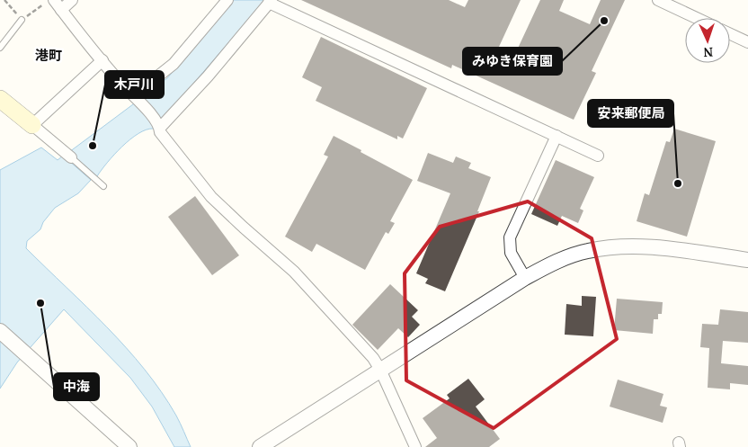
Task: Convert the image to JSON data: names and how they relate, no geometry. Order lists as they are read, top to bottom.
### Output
{
  "districts": ["港町"],
  "places": [
    "みゆき保育園",
    "木戸川",
    "安来郵便局",
    "中海"
  ],
  "north": "bottom"
}
